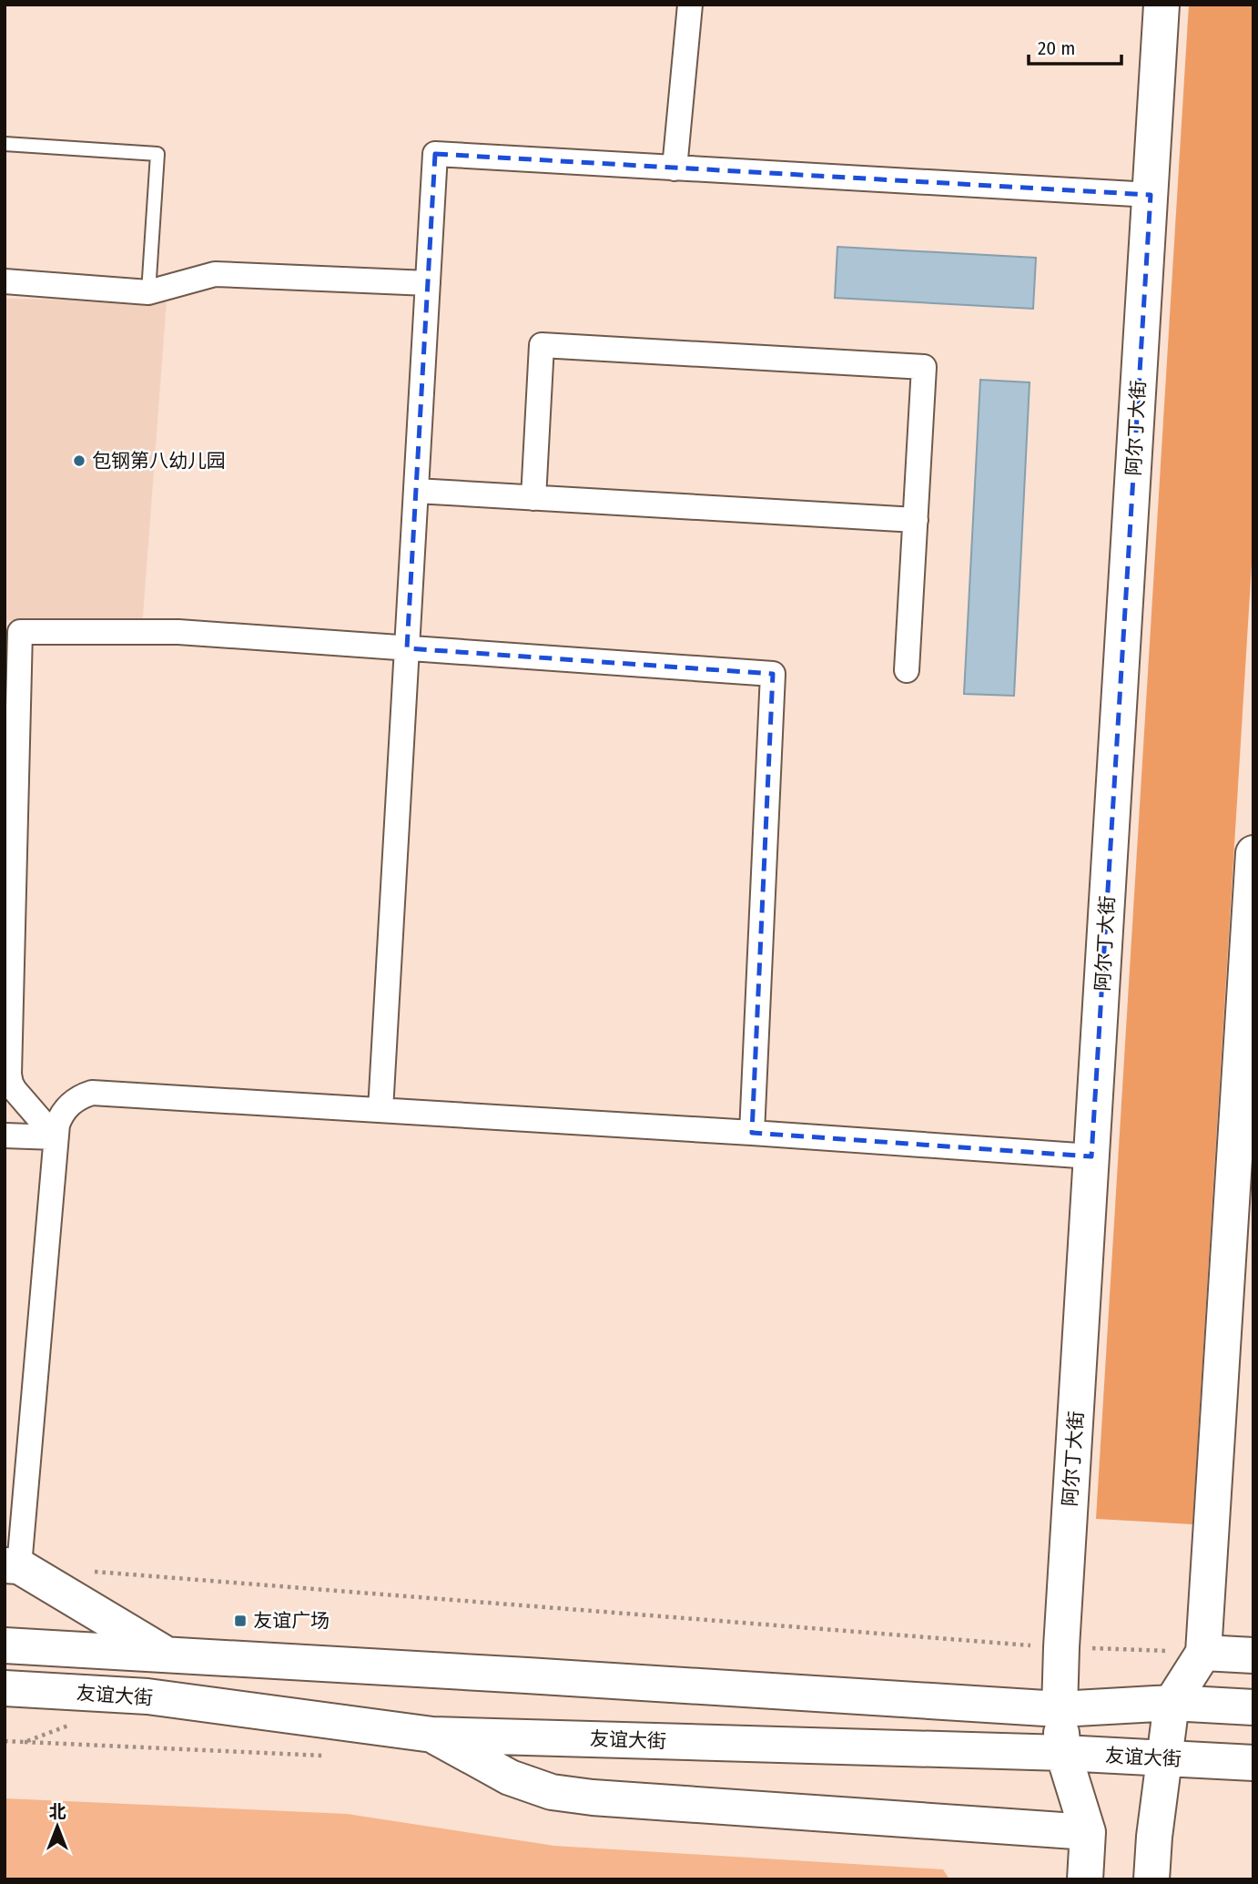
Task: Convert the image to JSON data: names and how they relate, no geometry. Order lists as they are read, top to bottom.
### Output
{
  "streets": {
    "main road": ["阿尔丁大街", "友谊大街"]
  },
  "crossings": [
    ["阿尔丁大街", "友谊大街"]
  ],
  "places": {
    "other": ["包钢第八幼儿园"],
    "transit": ["友谊广场"]
  },
  "scale_bar": "20 m",
  "north": "top"
}
